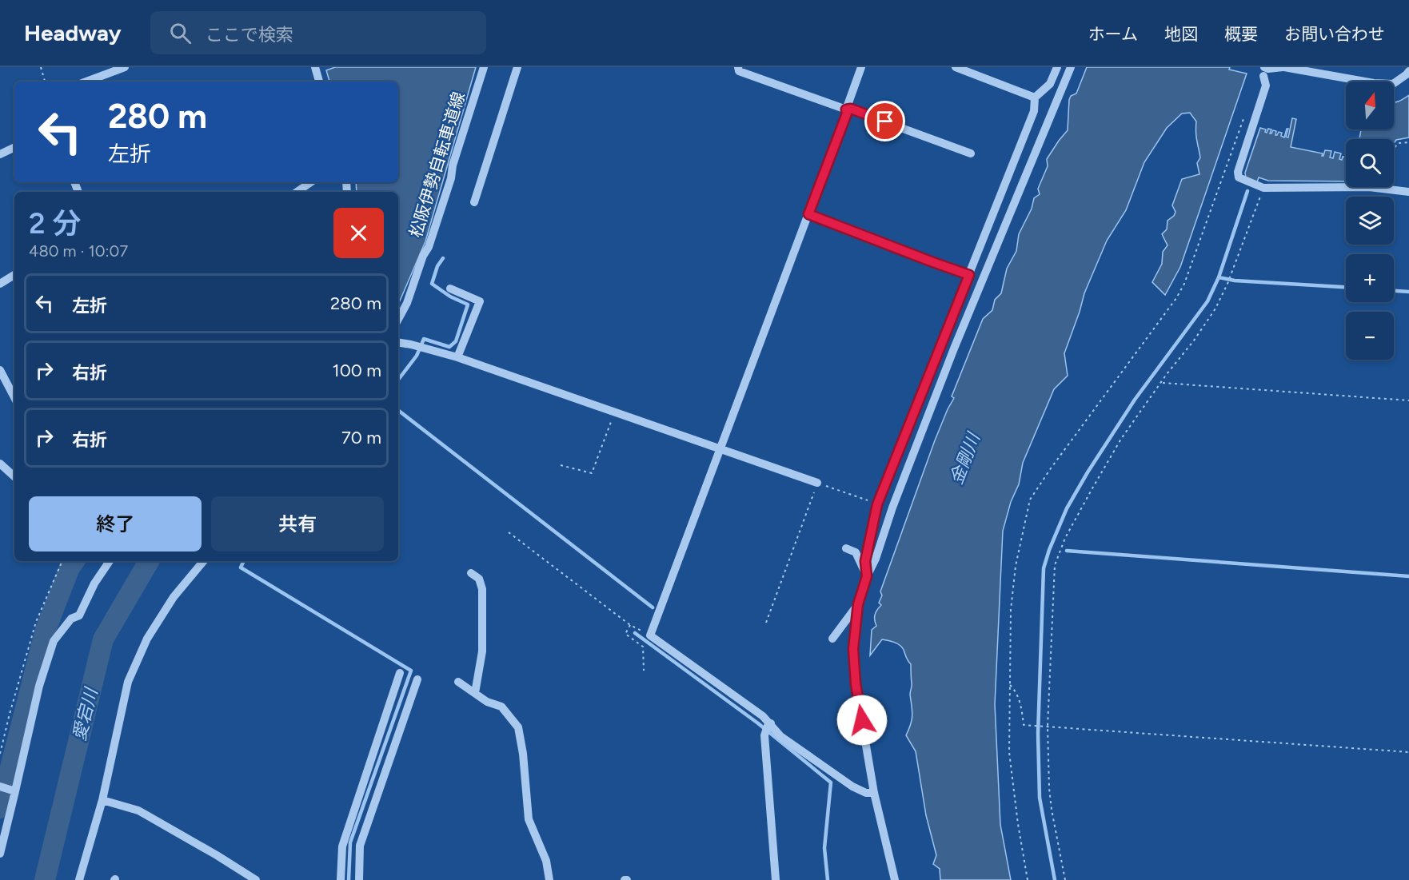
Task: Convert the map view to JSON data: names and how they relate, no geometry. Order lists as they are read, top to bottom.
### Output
{
  "streets": {
    "street": ["松阪伊勢自転車道線"]
  },
  "water": ["金剛川", "愛宕川"],
  "north": "top",
  "page": {
    "header": "Headway",
    "search": "ここで検索",
    "nav": [
      "ホーム",
      "地図",
      "概要",
      "お問い合わせ"
    ],
    "map_buttons": ["+", "−"],
    "turn": ["280 m", "左折"],
    "heading": ["2 分", "480 m · 10:07"],
    "list": [
      {
        "name": "左折",
        "value": "280 m"
      },
      {
        "name": "右折",
        "value": "100 m"
      },
      {
        "name": "右折",
        "value": "70 m"
      }
    ],
    "buttons": ["終了", "共有"]
  }
}
